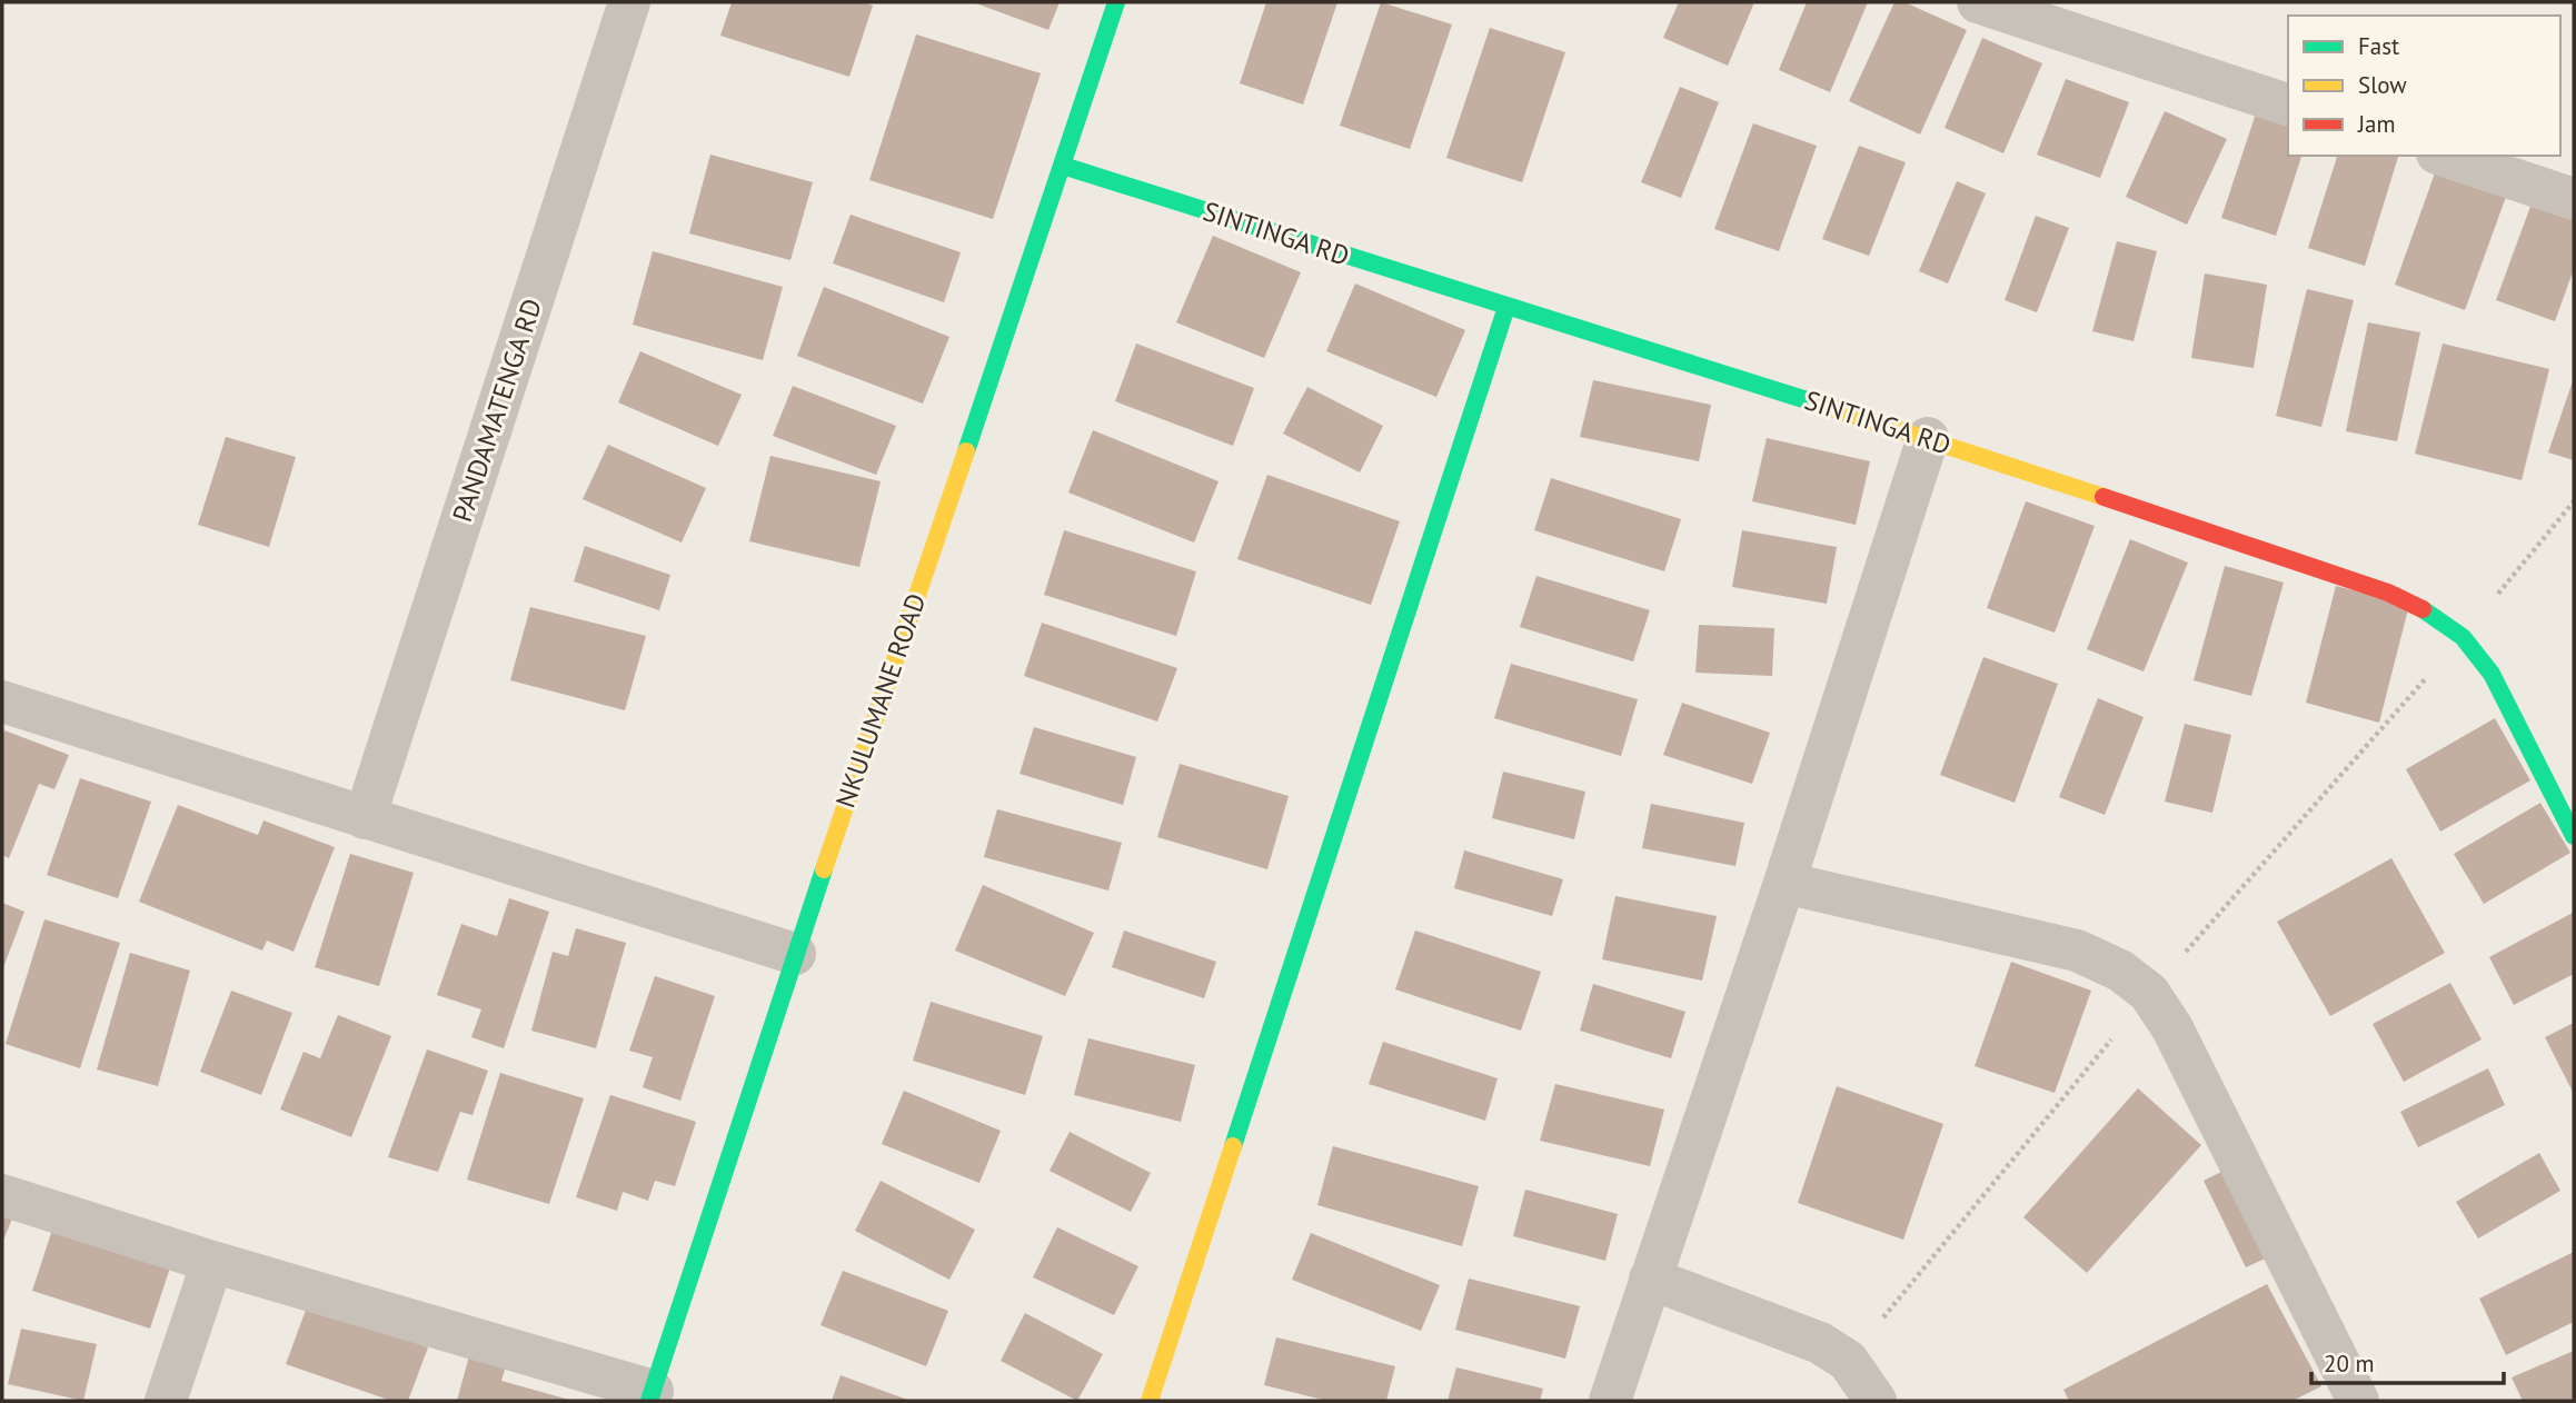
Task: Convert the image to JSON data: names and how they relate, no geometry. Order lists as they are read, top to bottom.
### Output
{
  "streets": {
    "street": ["SINTINGA RD", "PANDAMATENGA RD", "NKULUMANE ROAD"]
  },
  "crossings": [
    ["SINTINGA RD", "NKULUMANE ROAD"]
  ],
  "legend": ["Fast", "Slow", "Jam"],
  "scale_bar": "20 m"
}
